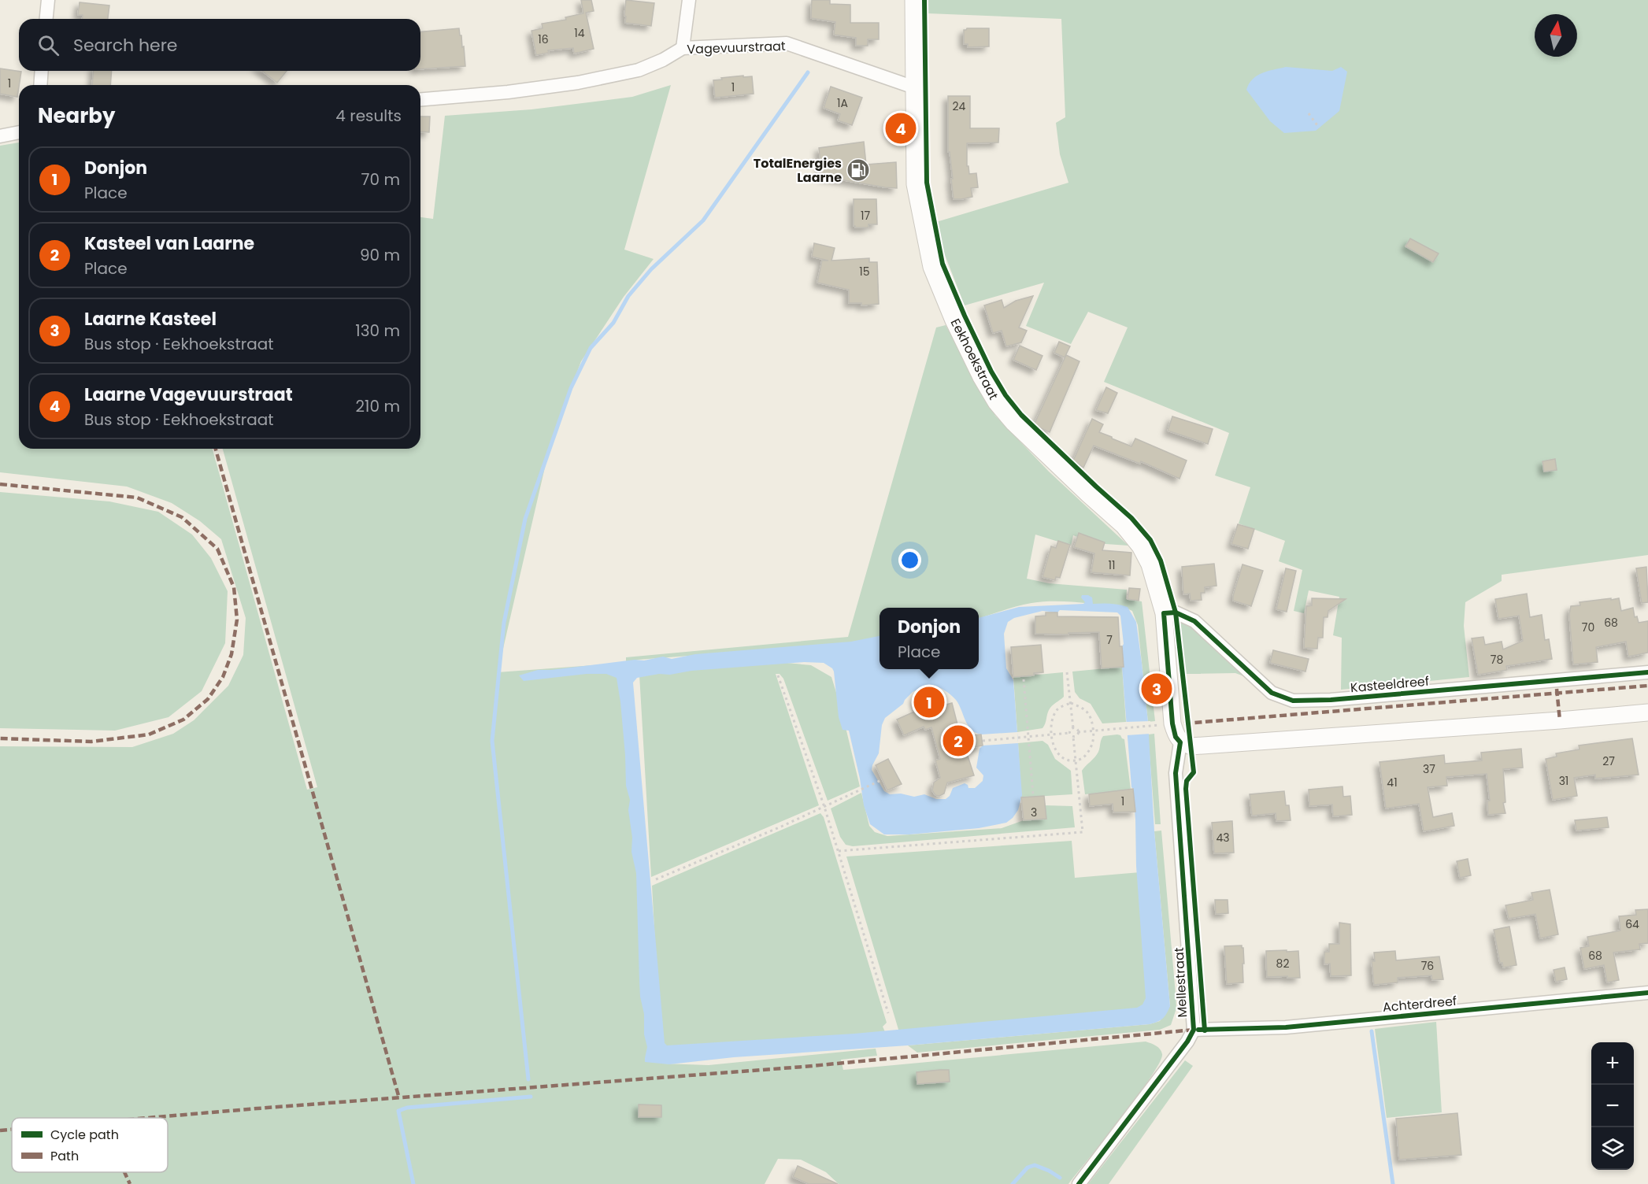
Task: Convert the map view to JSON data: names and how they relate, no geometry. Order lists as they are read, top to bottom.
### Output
{
  "streets": {
    "street": [
      "Vagevuurstraat",
      "Eekhoekstraat",
      "Kasteeldreef",
      "Mellestraat",
      "Achterdreef"
    ]
  },
  "crossings": [
    ["Vagevuurstraat", "Eekhoekstraat"],
    ["Eekhoekstraat", "Kasteeldreef"],
    ["Eekhoekstraat", "Mellestraat"],
    ["Mellestraat", "Achterdreef"]
  ],
  "places": {
    "fuel station": ["TotalEnergies Laarne"]
  },
  "house_numbers": [
    "14",
    "16",
    "1",
    "1",
    "1A",
    "24",
    "17",
    "15",
    "11",
    "68",
    "70",
    "7",
    "78",
    "27",
    "37",
    "31",
    "41",
    "1",
    "3",
    "43",
    "64",
    "68",
    "82",
    "76"
  ],
  "legend": ["Cycle path", "Path"],
  "north": "top",
  "page": {
    "search": "Search here",
    "heading": ["Nearby", "4 results"],
    "pins": [
      "4",
      "3",
      "1",
      "2"
    ],
    "list": [
      {
        "mark": "1",
        "name": "Donjon",
        "note": "Place",
        "value": "70 m"
      },
      {
        "mark": "2",
        "name": "Kasteel van Laarne",
        "note": "Place",
        "value": "90 m"
      },
      {
        "mark": "3",
        "name": "Laarne Kasteel",
        "note": "Bus stop · Eekhoekstraat",
        "value": "130 m"
      },
      {
        "mark": "4",
        "name": "Laarne Vagevuurstraat",
        "note": "Bus stop · Eekhoekstraat",
        "value": "210 m"
      }
    ],
    "popup": ["Donjon", "Place"],
    "map_buttons": ["+", "−"]
  }
}
